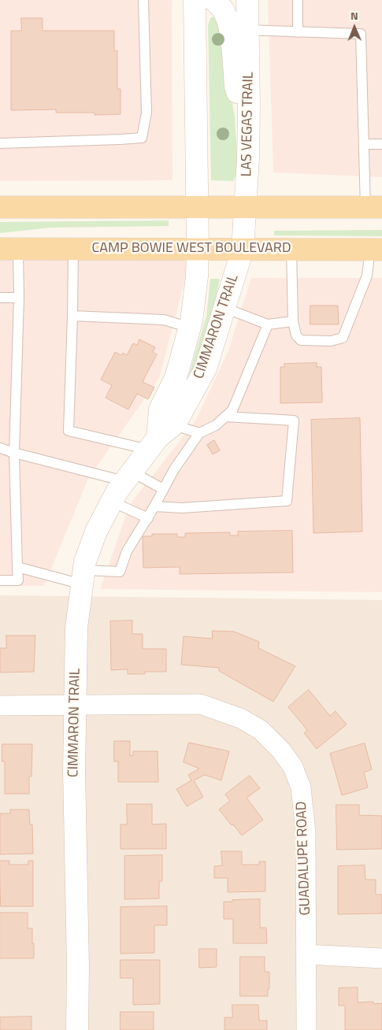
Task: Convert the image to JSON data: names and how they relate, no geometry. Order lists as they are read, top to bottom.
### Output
{
  "streets": {
    "main road": ["CAMP BOWIE WEST BOULEVARD"],
    "street": ["LAS VEGAS TRAIL", "CIMMARON TRAIL", "GUADALUPE ROAD"]
  },
  "crossings": [
    ["LAS VEGAS TRAIL", "CAMP BOWIE WEST BOULEVARD"],
    ["LAS VEGAS TRAIL", "CIMMARON TRAIL"],
    ["CAMP BOWIE WEST BOULEVARD", "CIMMARON TRAIL"],
    ["CIMMARON TRAIL", "GUADALUPE ROAD"]
  ],
  "north": "top"
}
